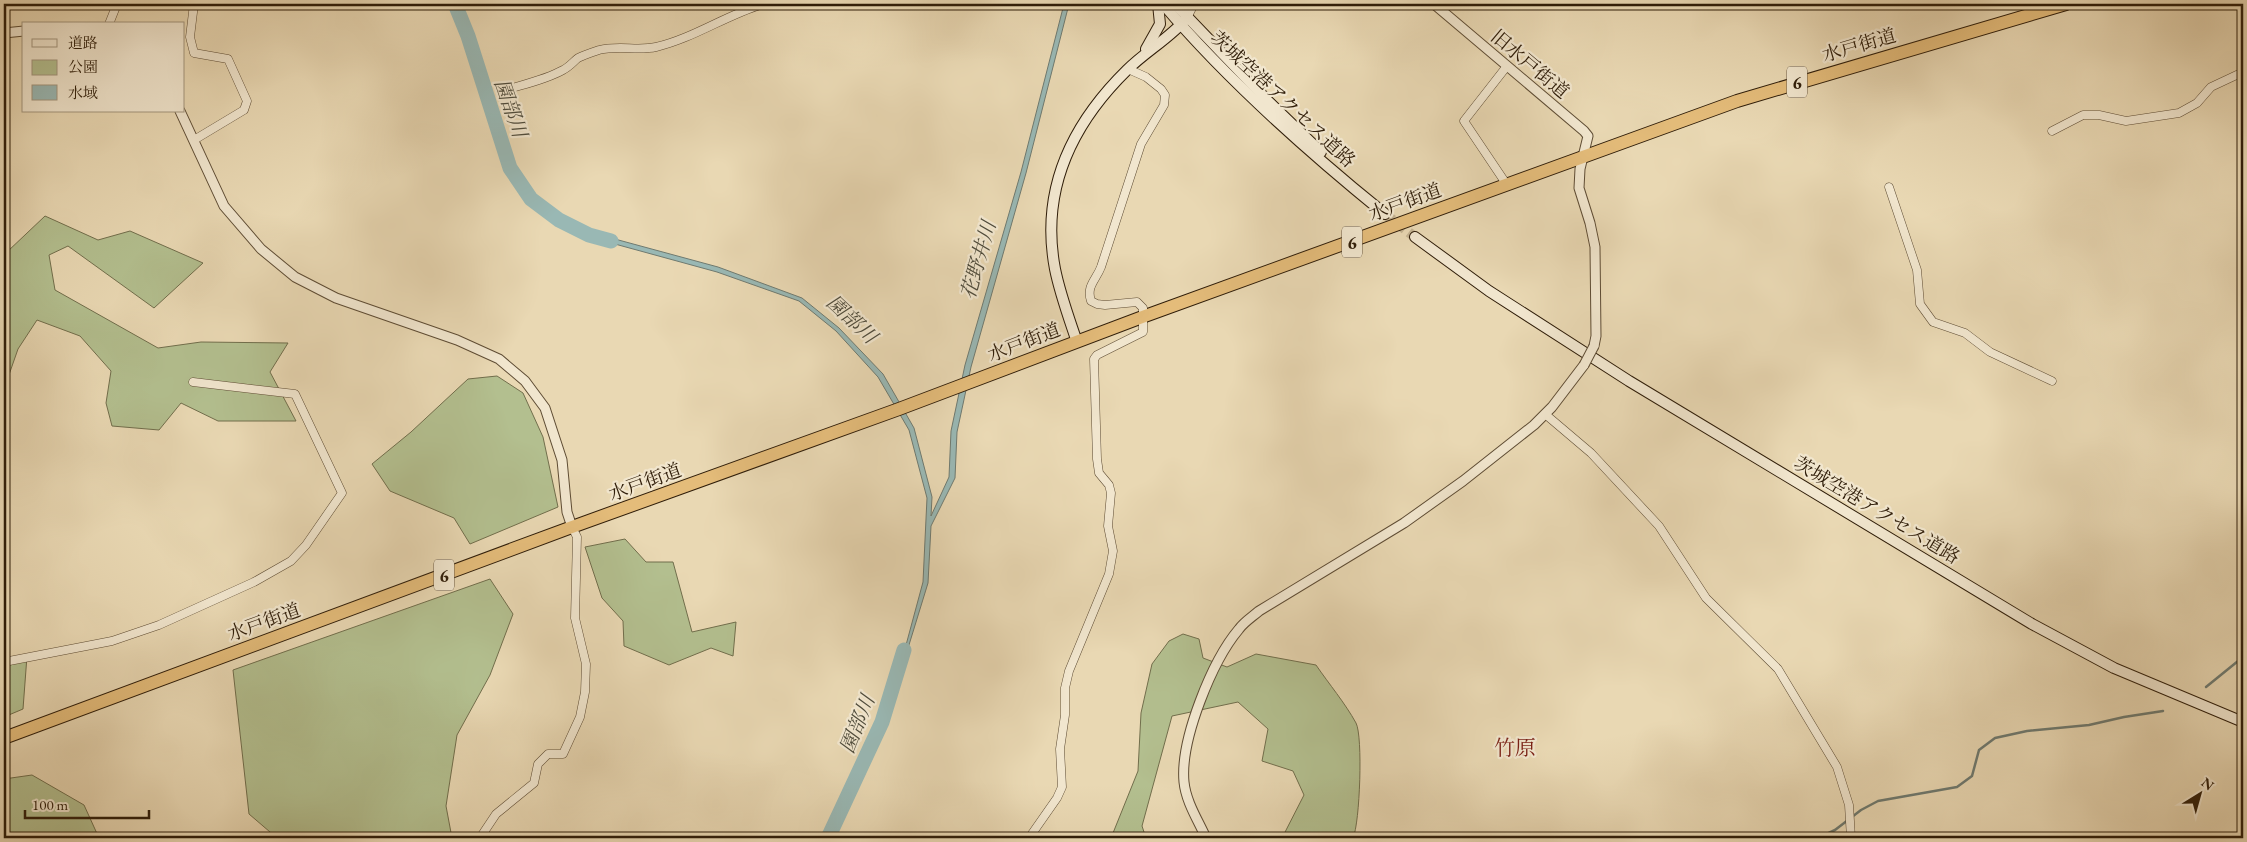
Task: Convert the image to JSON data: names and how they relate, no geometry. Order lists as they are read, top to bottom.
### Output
{
  "streets": {
    "highway": ["水戸街道", "6"],
    "main road": ["茨城空港アクセス道路"],
    "street": ["旧水戸街道"]
  },
  "crossings": [
    ["水戸街道", "旧水戸街道"]
  ],
  "districts": ["竹原"],
  "water": ["園部川", "花野井川"],
  "legend": ["道路", "公園", "水域"],
  "scale_bar": "100 m",
  "north": "top right"
}
